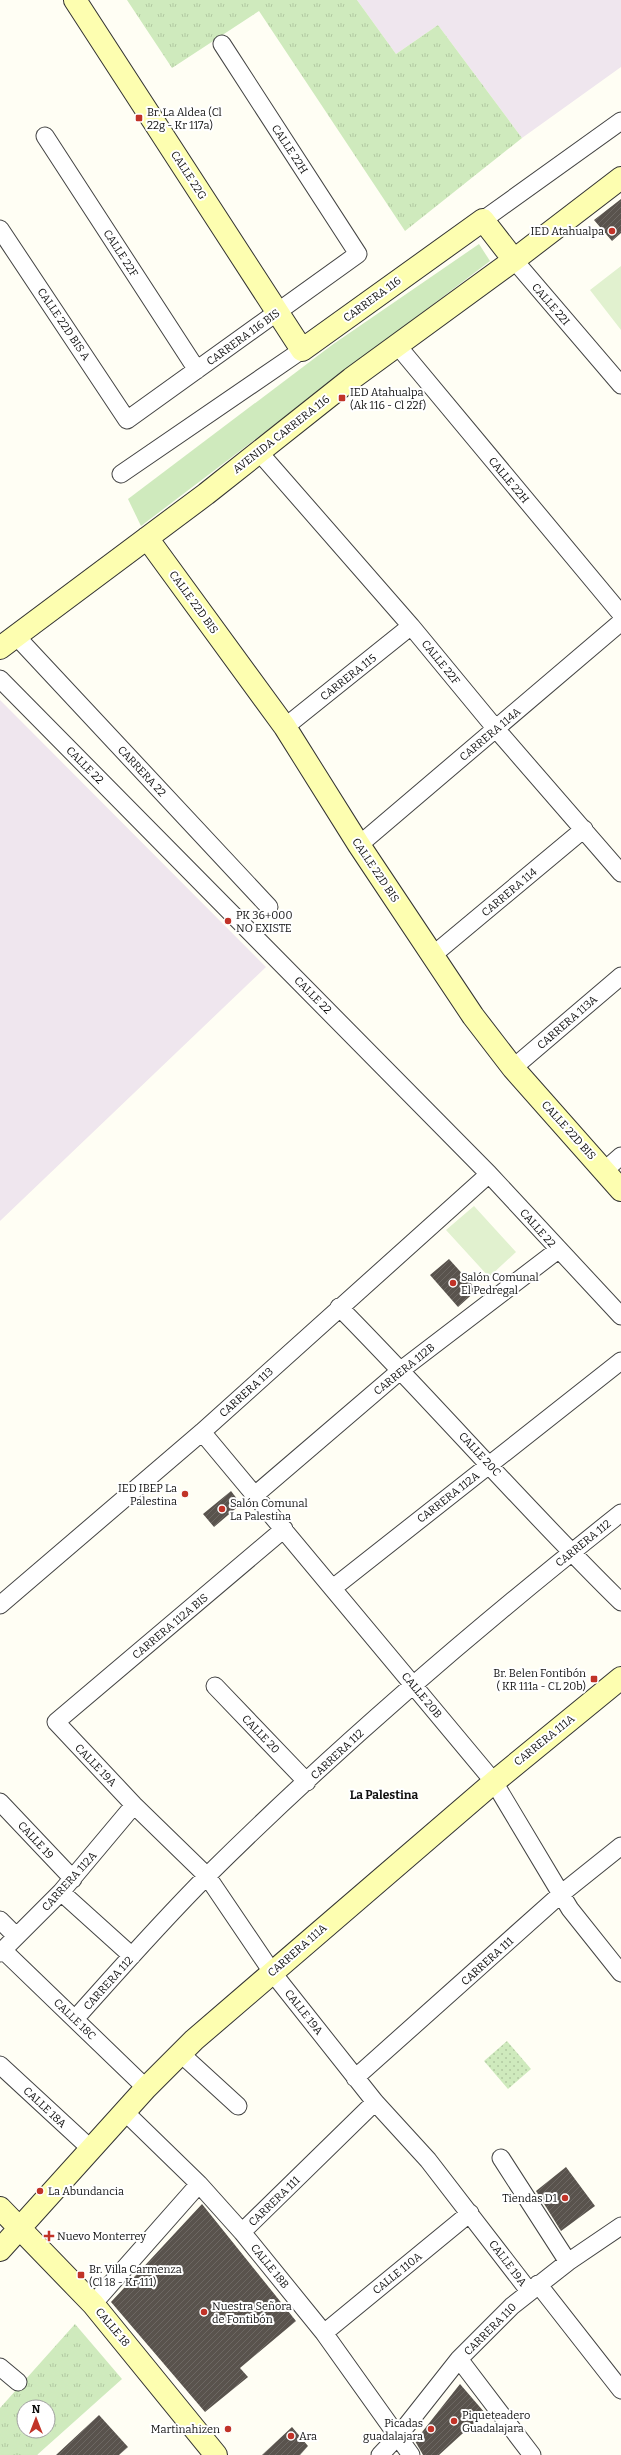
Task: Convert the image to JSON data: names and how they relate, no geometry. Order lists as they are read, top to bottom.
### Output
{
  "streets": {
    "street": [
      "CALLE 22H",
      "CALLE 22G",
      "CALLE 22F",
      "CARRERA 116",
      "CALLE 22I",
      "CALLE 22D BIS A",
      "CARRERA 116 BIS",
      "AVENIDA CARRERA 116",
      "CALLE 22D BIS",
      "CARRERA 115",
      "CARRERA 114A",
      "CALLE 22",
      "CARRERA 22",
      "CARRERA 114",
      "CARRERA 113A",
      "CARRERA 112B",
      "CARRERA 113",
      "CALLE 20C",
      "CARRERA 112A",
      "CARRERA 112",
      "CARRERA 112A BIS",
      "CALLE 20B",
      "CALLE 20",
      "CARRERA 111A",
      "CALLE 19A",
      "CALLE 19",
      "CARRERA 111",
      "CALLE 18C",
      "CALLE 18A",
      "CALLE 18B",
      "CALLE 110A",
      "CALLE 18",
      "CARRERA 110"
    ]
  },
  "crossings": [
    ["CALLE 22H", "CARRERA 116 BIS"],
    ["CALLE 22H", "AVENIDA CARRERA 116"],
    ["CALLE 22G", "CARRERA 116"],
    ["CALLE 22G", "CARRERA 116 BIS"],
    ["CALLE 22F", "CARRERA 116 BIS"],
    ["CALLE 22F", "AVENIDA CARRERA 116"],
    ["CALLE 22F", "CARRERA 115"],
    ["CALLE 22F", "CARRERA 114A"],
    ["CALLE 22F", "CARRERA 114"],
    ["CARRERA 116", "CALLE 22I"],
    ["CALLE 22I", "AVENIDA CARRERA 116"],
    ["CALLE 22D BIS A", "CARRERA 116 BIS"],
    ["AVENIDA CARRERA 116", "CALLE 22D BIS"],
    ["AVENIDA CARRERA 116", "CARRERA 22"],
    ["CALLE 22D BIS", "CARRERA 115"],
    ["CALLE 22D BIS", "CARRERA 114A"],
    ["CALLE 22D BIS", "CARRERA 114"],
    ["CALLE 22D BIS", "CARRERA 113A"],
    ["CALLE 22", "CARRERA 112B"],
    ["CALLE 22", "CARRERA 113"],
    ["CARRERA 112B", "CALLE 20C"],
    ["CARRERA 112B", "CALLE 20B"],
    ["CARRERA 113", "CALLE 20C"],
    ["CARRERA 113", "CALLE 20B"],
    ["CALLE 20C", "CARRERA 112A"],
    ["CALLE 20C", "CARRERA 112"],
    ["CARRERA 112A", "CALLE 20B"],
    ["CARRERA 112A", "CALLE 19A"],
    ["CARRERA 112A", "CALLE 19"],
    ["CARRERA 112A", "CALLE 18C"],
    ["CARRERA 112", "CALLE 20B"],
    ["CARRERA 112", "CALLE 20"],
    ["CARRERA 112", "CALLE 19A"],
    ["CARRERA 112", "CALLE 18C"],
    ["CARRERA 112A BIS", "CALLE 20B"],
    ["CARRERA 112A BIS", "CALLE 19A"],
    ["CALLE 20B", "CARRERA 111A"],
    ["CALLE 20B", "CARRERA 111"],
    ["CARRERA 111A", "CALLE 19A"],
    ["CARRERA 111A", "CALLE 18C"],
    ["CARRERA 111A", "CALLE 18A"],
    ["CARRERA 111A", "CALLE 18B"],
    ["CARRERA 111A", "CALLE 18"],
    ["CALLE 19A", "CARRERA 111"],
    ["CALLE 19A", "CALLE 110A"],
    ["CALLE 19A", "CARRERA 110"],
    ["CARRERA 111", "CALLE 18B"],
    ["CALLE 18B", "CALLE 110A"],
    ["CALLE 18B", "CARRERA 110"]
  ],
  "districts": ["La Palestina"],
  "places": {
    "transit": [
      "Br. La Aldea (Cl 22g - Kr 117a)",
      "IED Atahualpa (Ak 116 - Cl 22f)",
      "Br. Belen Fontibón ( KR 111a - CL 20b)",
      "Br. Villa Carmenza (Cl 18 - Kr 111)"
    ],
    "other": [
      "IED Atahualpa",
      "PK 36+000 NO EXISTE",
      "Salón Comunal El Pedregal",
      "IED IBEP La Palestina",
      "Salón Comunal La Palestina",
      "La Abundancia",
      "Tiendas D1",
      "Nuestra Señora de Fontibón",
      "Piqueteadero Guadalajara",
      "Martinahizen",
      "Picadas guadalajara",
      "Ara"
    ],
    "health": ["Nuevo Monterrey"]
  },
  "north": "top"
}
